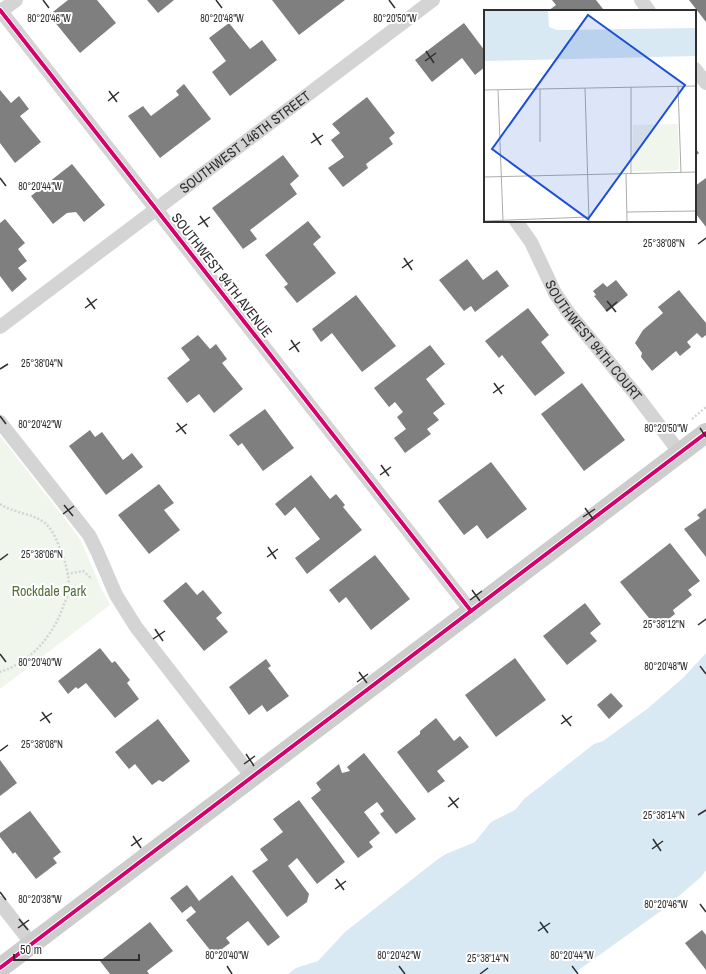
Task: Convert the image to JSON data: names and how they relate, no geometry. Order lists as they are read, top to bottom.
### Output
{
  "streets": {
    "street": ["SOUTHWEST 146TH STREET", "SOUTHWEST 94TH AVENUE", "SOUTHWEST 94TH COURT"]
  },
  "crossings": [
    ["SOUTHWEST 146TH STREET", "SOUTHWEST 94TH AVENUE"]
  ],
  "parks": ["Rockdale Park"],
  "scale_bar": "50 m",
  "coordinates": [
    "80°20'46\"W",
    "80°20'48\"W",
    "80°20'50\"W",
    "80°20'44\"W",
    "25°38'08\"N",
    "25°38'04\"N",
    "80°20'42\"W",
    "25°38'06\"N",
    "25°38'12\"N",
    "80°20'40\"W",
    "25°38'14\"N",
    "80°20'38\"W"
  ]
}
